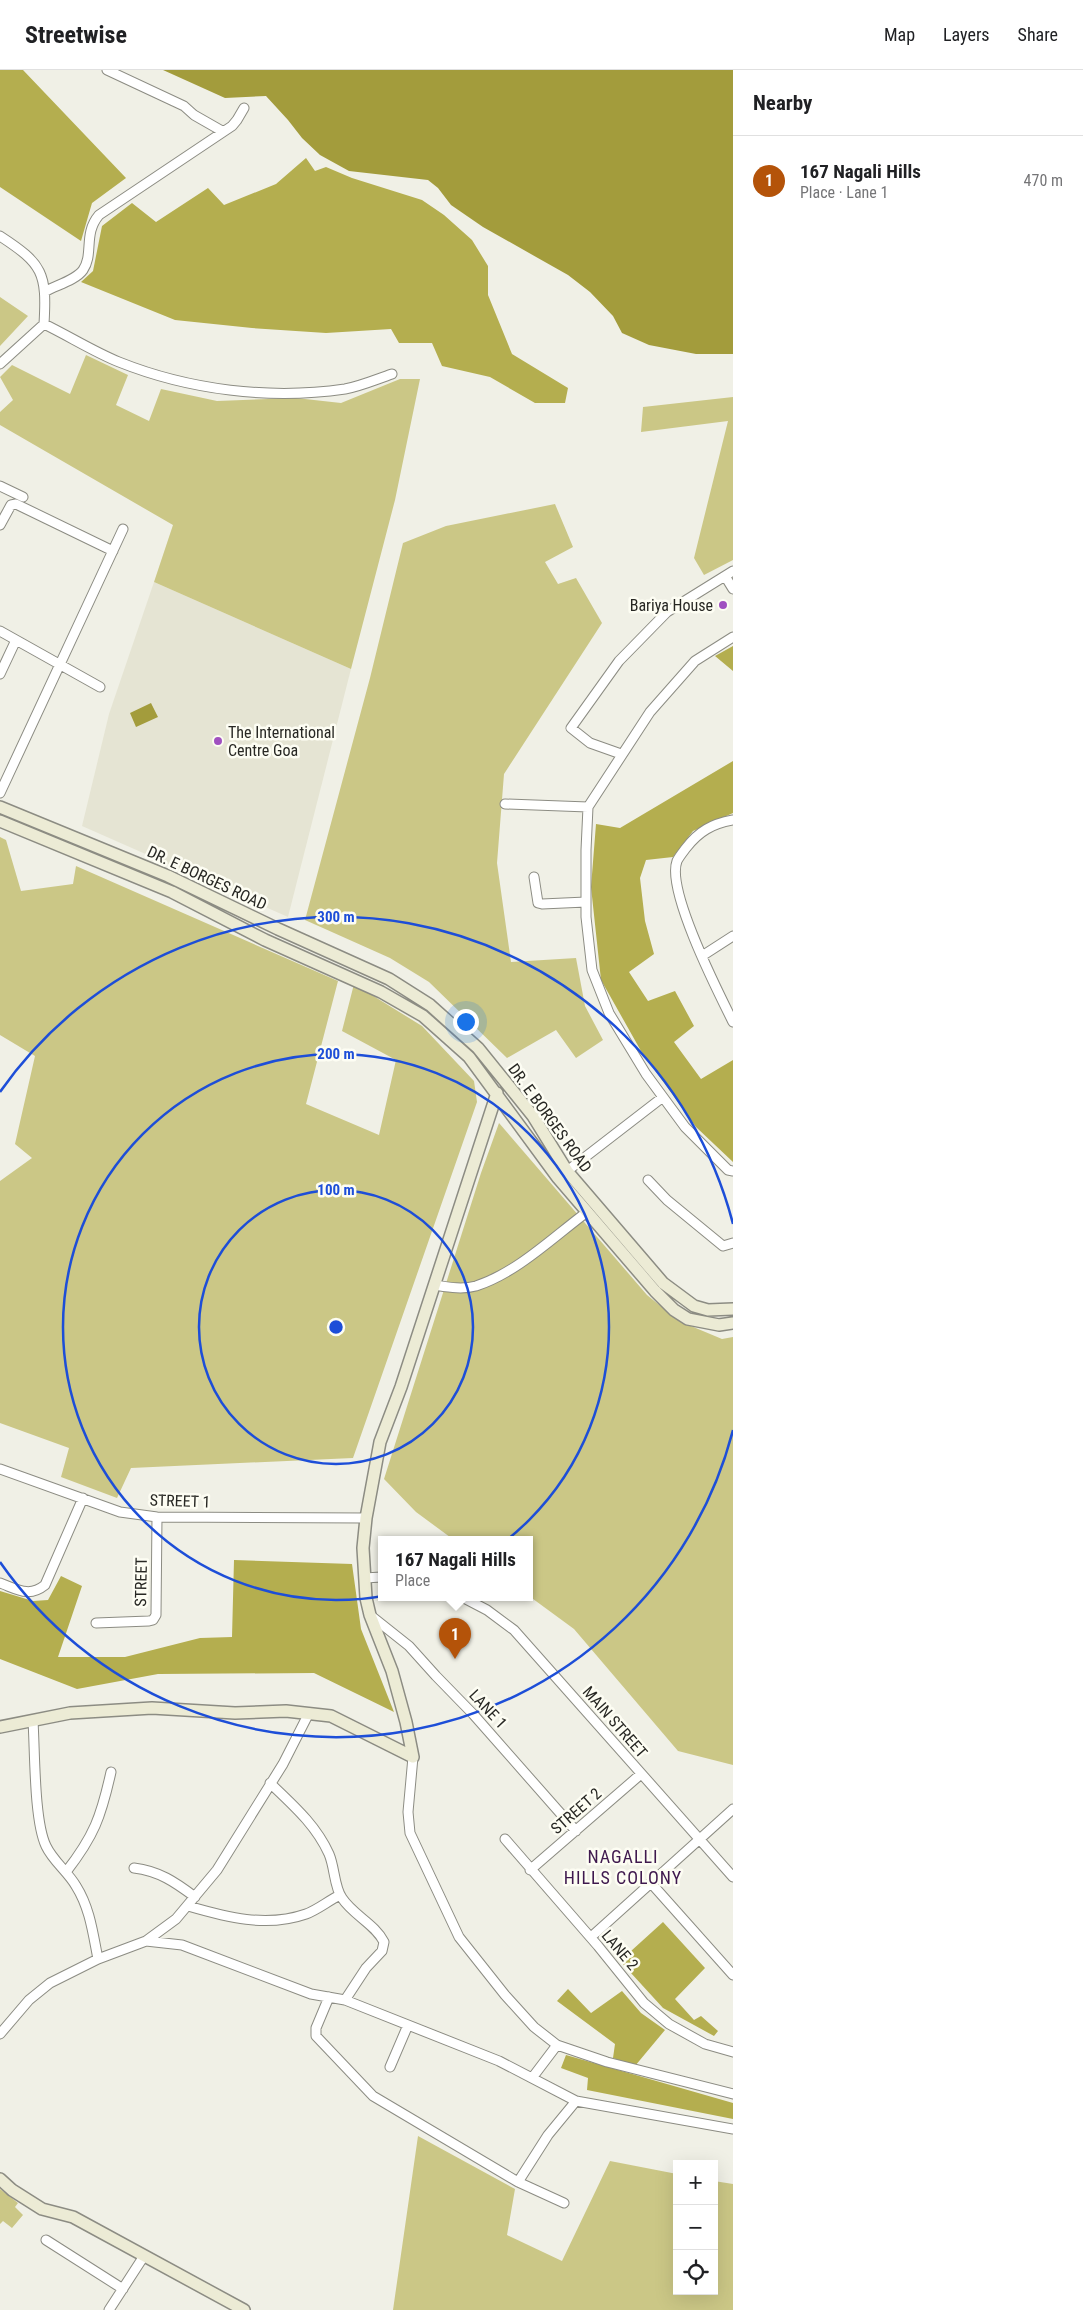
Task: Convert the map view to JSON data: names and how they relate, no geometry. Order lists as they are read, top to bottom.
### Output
{
  "streets": {
    "main road": ["DR. E BORGES ROAD"],
    "street": [
      "STREET 1",
      "STREET",
      "LANE 1",
      "MAIN STREET",
      "STREET 2",
      "LANE 2"
    ]
  },
  "crossings": [
    ["STREET 1", "STREET"],
    ["LANE 1", "STREET 2"],
    ["MAIN STREET", "STREET 2"],
    ["STREET 2", "LANE 2"]
  ],
  "districts": ["NAGALLI HILLS COLONY"],
  "places": ["Bariya House", "The International Centre Goa"],
  "page": {
    "header": "Streetwise",
    "nav": ["Map", "Layers", "Share"],
    "heading": "Nearby",
    "list": [
      {
        "mark": "1",
        "name": "167 Nagali Hills",
        "note": "Place · Lane 1",
        "value": "470 m"
      }
    ],
    "popup": ["167 Nagali Hills", "Place"],
    "pins": "1",
    "map_buttons": ["+", "−"]
  },
  "rings": ["300 m", "200 m", "100 m"]
}
